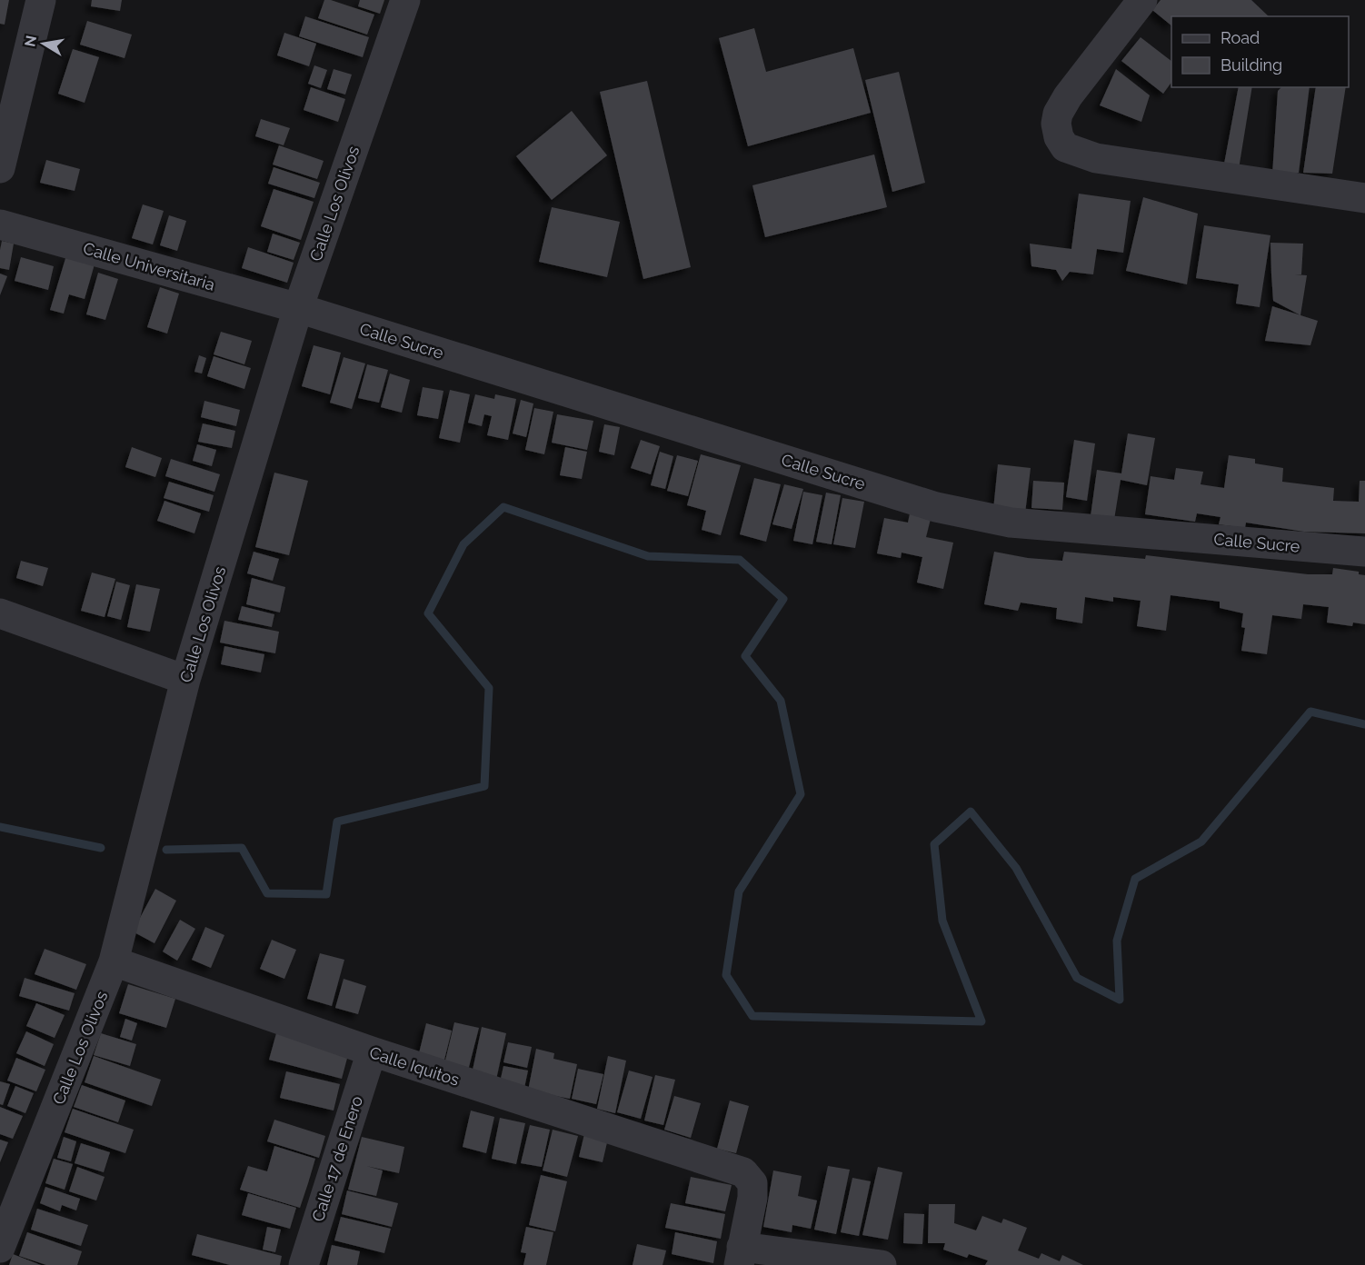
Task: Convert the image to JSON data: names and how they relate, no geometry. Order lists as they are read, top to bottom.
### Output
{
  "streets": {
    "street": [
      "Calle Los Olivos",
      "Calle Universitaria",
      "Calle Sucre",
      "Calle Iquitos",
      "Calle 17 de Enero"
    ]
  },
  "crossings": [
    ["Calle Los Olivos", "Calle Universitaria"],
    ["Calle Los Olivos", "Calle Sucre"],
    ["Calle Los Olivos", "Calle Iquitos"],
    ["Calle Universitaria", "Calle Sucre"],
    ["Calle Iquitos", "Calle 17 de Enero"]
  ],
  "legend": ["Road", "Building"],
  "north": "left"
}
